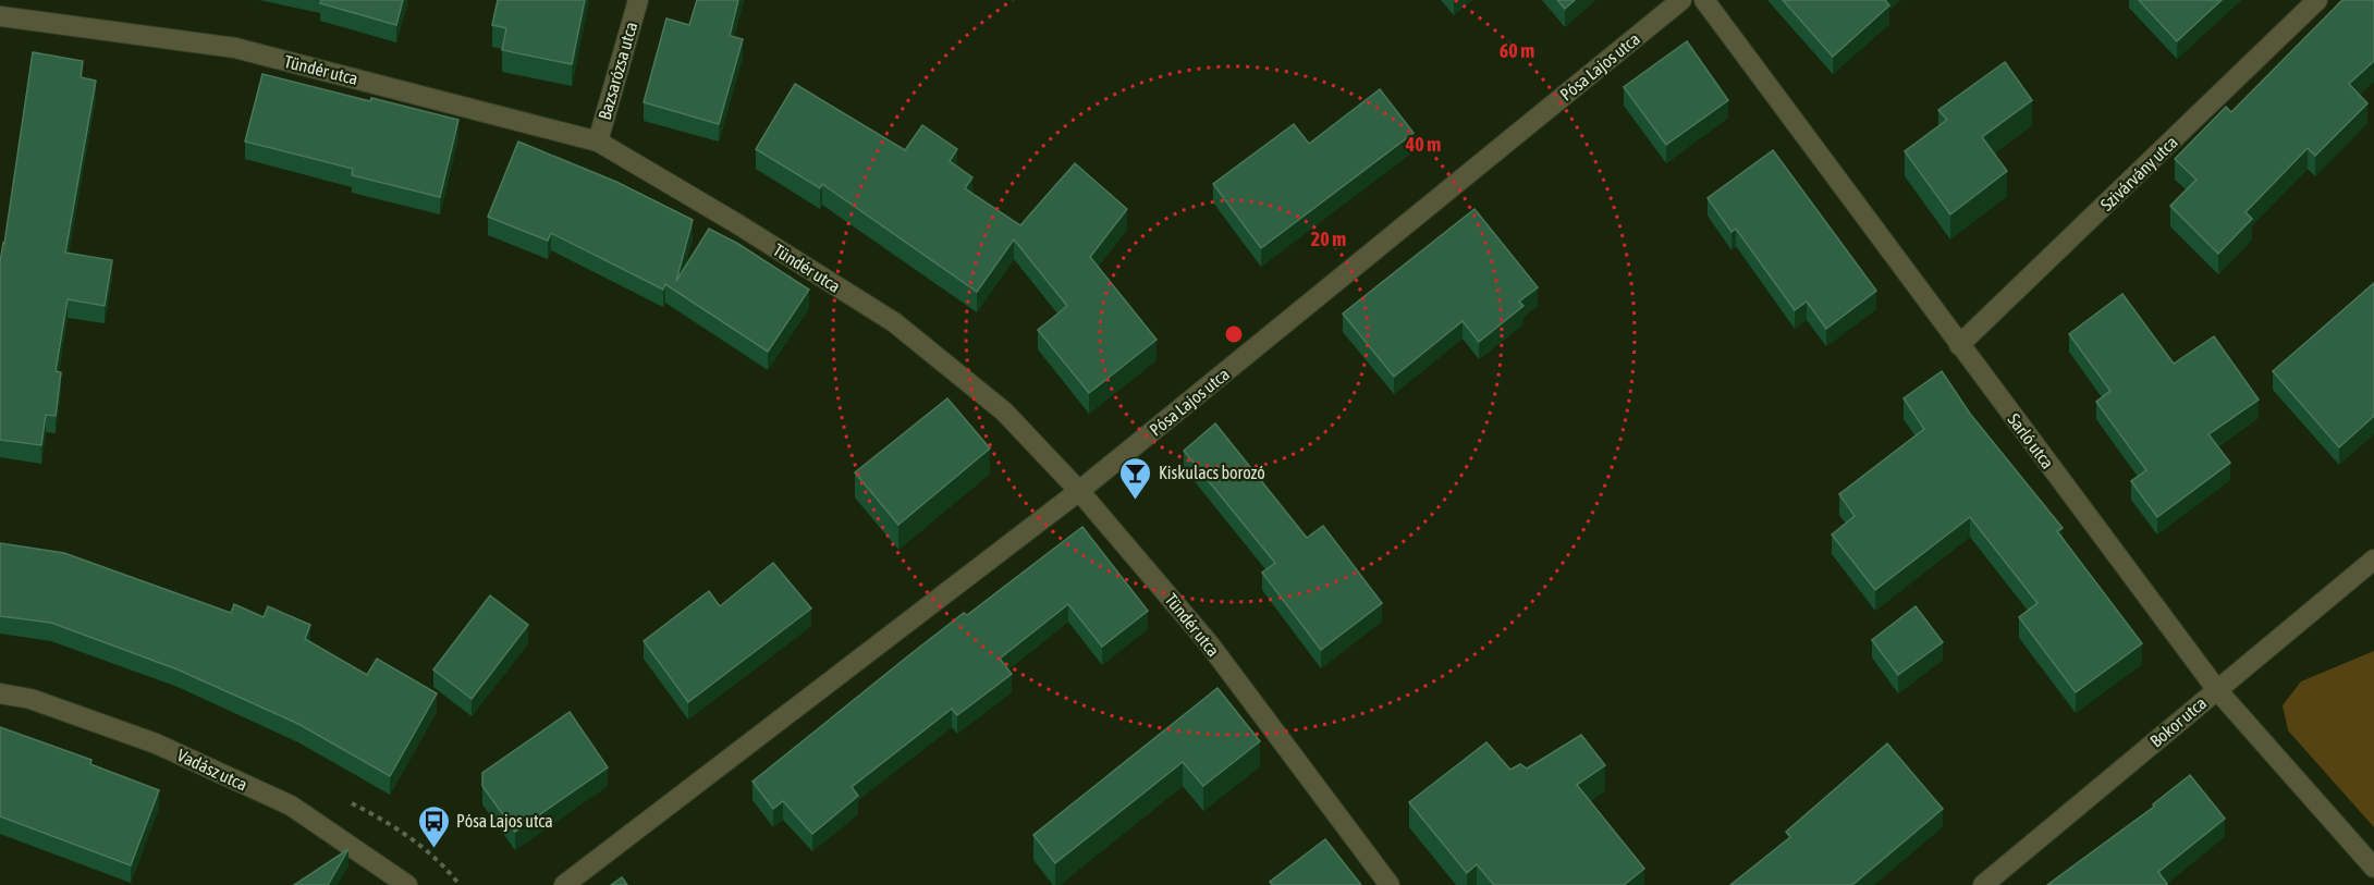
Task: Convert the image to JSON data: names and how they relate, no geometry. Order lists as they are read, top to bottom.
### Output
{
  "streets": {
    "street": [
      "Pósa Lajos utca",
      "Tündér utca",
      "Bazsarózsa utca",
      "Szivárvány utca",
      "Sarló utca",
      "Bokor utca",
      "Vadász utca"
    ]
  },
  "crossings": [
    ["Pósa Lajos utca", "Tündér utca"],
    ["Tündér utca", "Bazsarózsa utca"],
    ["Szivárvány utca", "Sarló utca"],
    ["Sarló utca", "Bokor utca"]
  ],
  "places": {
    "bar": ["Kiskulacs borozó"],
    "bus stop": ["Pósa Lajos utca"]
  },
  "rings": ["60 m", "40 m", "20 m"]
}
